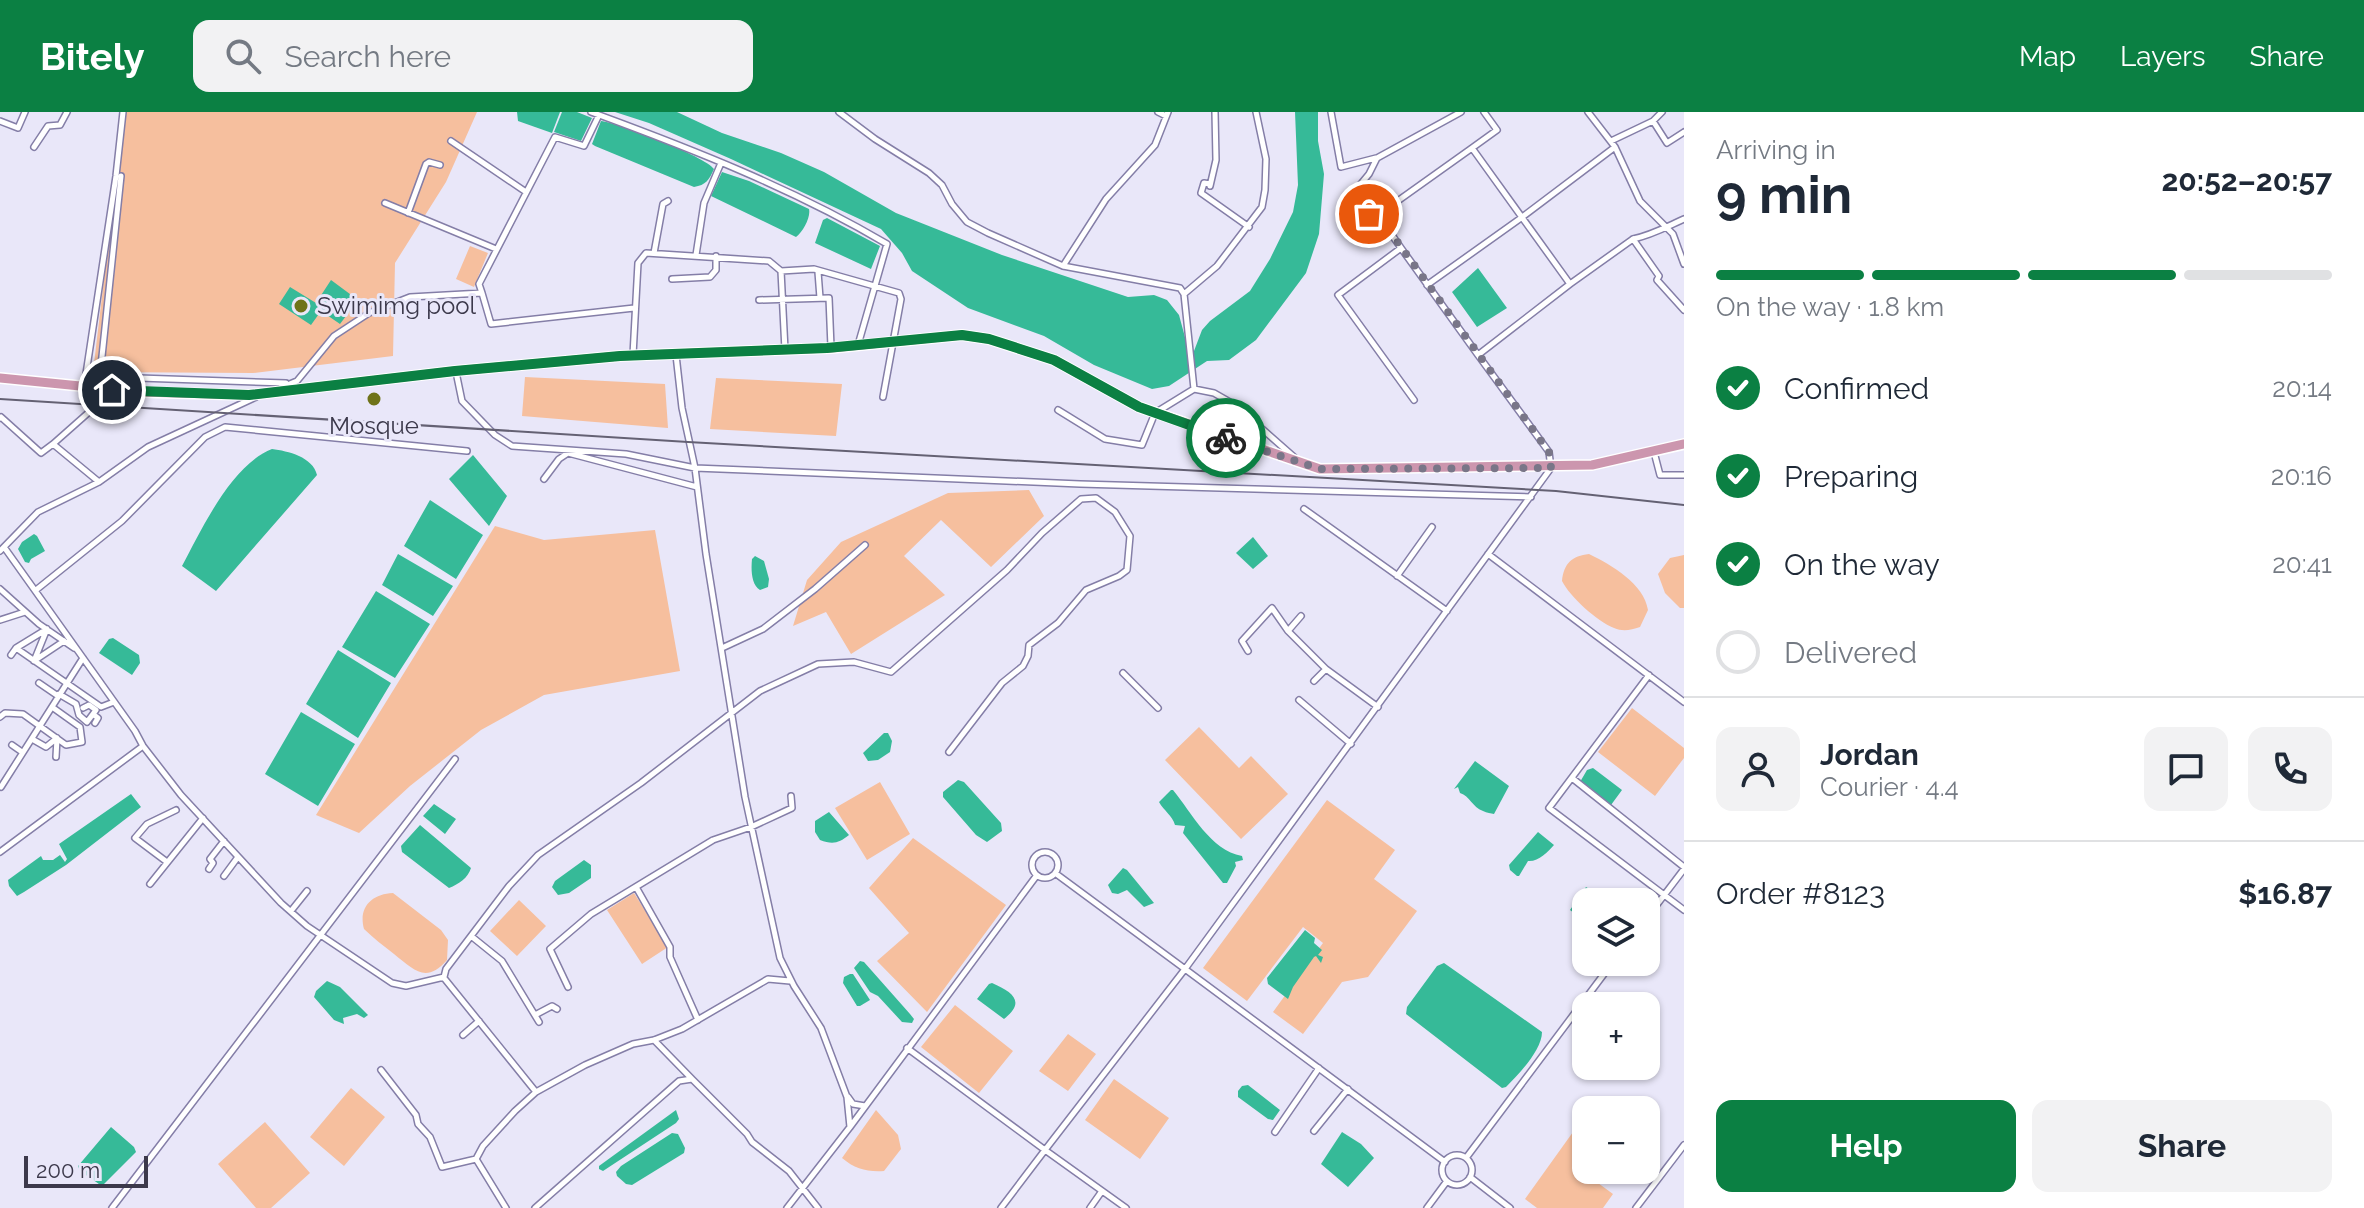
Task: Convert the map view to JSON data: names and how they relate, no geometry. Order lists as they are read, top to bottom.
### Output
{
  "places": ["Swimimg pool", "Mosque"],
  "scale_bar": "200 m",
  "page": {
    "header": "Bitely",
    "search": "Search here",
    "nav": ["Map", "Layers", "Share"],
    "heading": ["9 min", "Arriving in", "20:52–20:57"],
    "panel": [
      "Jordan",
      "Courier · 4.4",
      "Order #8123",
      "$16.87"
    ],
    "bar": "On the way · 1.8 km",
    "list": [
      ["Confirmed", "20:14"],
      ["Preparing", "20:16"],
      ["On the way", "20:41"],
      "Delivered"
    ],
    "map_buttons": ["+", "−"],
    "buttons": ["Help", "Share"],
    "scale": "200 m"
  }
}
